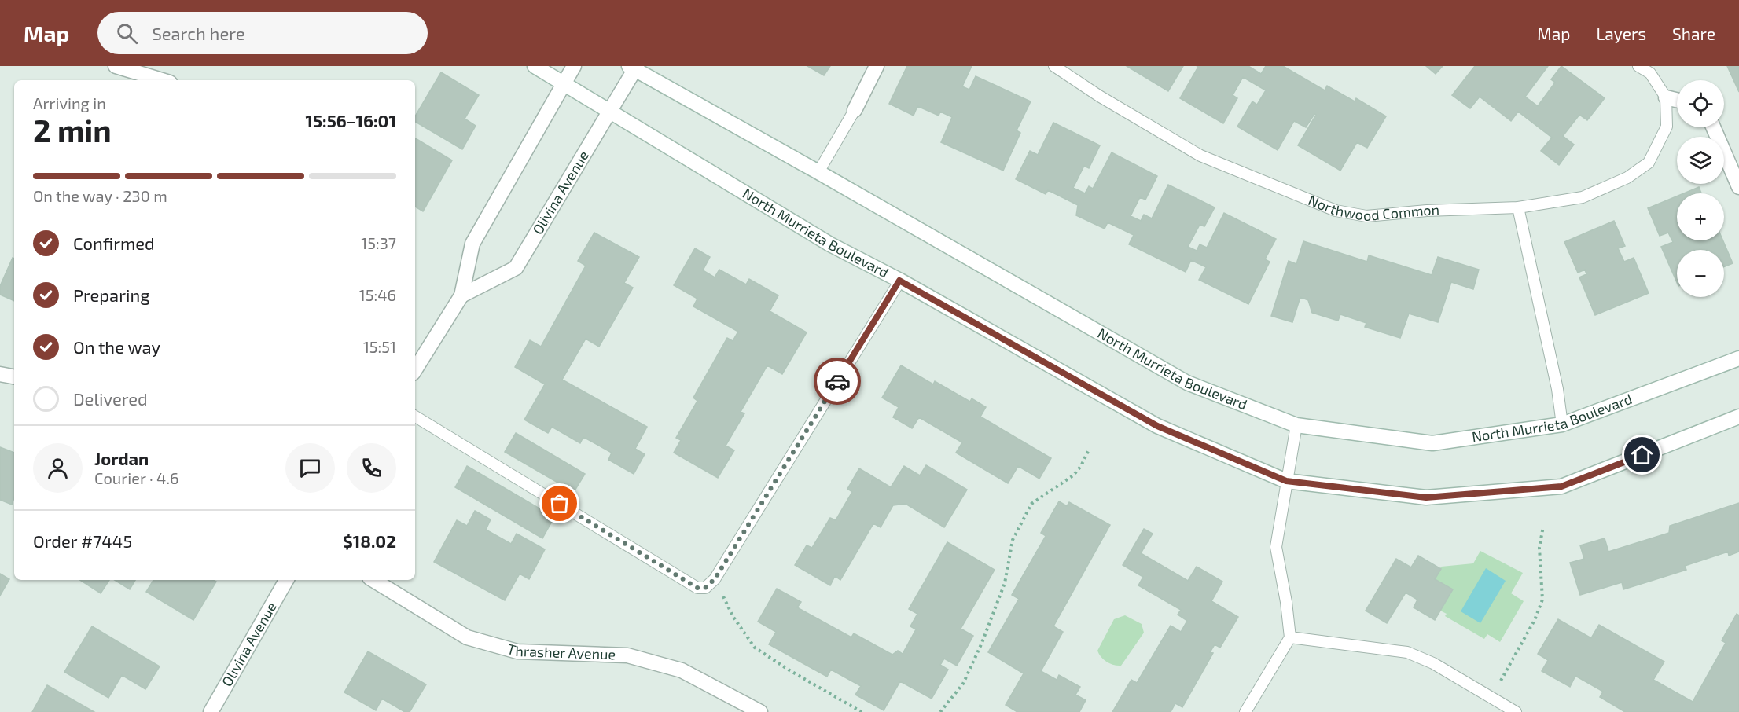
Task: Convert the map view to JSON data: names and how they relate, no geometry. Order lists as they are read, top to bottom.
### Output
{
  "streets": {
    "main road": ["Olivina Avenue", "North Murrieta Boulevard", "Thrasher Avenue"],
    "lane": ["Northwood Common"]
  },
  "crossings": [
    ["Olivina Avenue", "North Murrieta Boulevard"]
  ],
  "page": {
    "header": "Map",
    "search": "Search here",
    "nav": ["Map", "Layers", "Share"],
    "map_buttons": ["+", "−"],
    "heading": ["2 min", "Arriving in", "15:56–16:01"],
    "panel": [
      "Jordan",
      "Courier · 4.6",
      "Order #7445",
      "$18.02"
    ],
    "bar": "On the way · 230 m",
    "list": [
      ["Confirmed", "15:37"],
      ["Preparing", "15:46"],
      ["On the way", "15:51"],
      "Delivered"
    ]
  }
}
